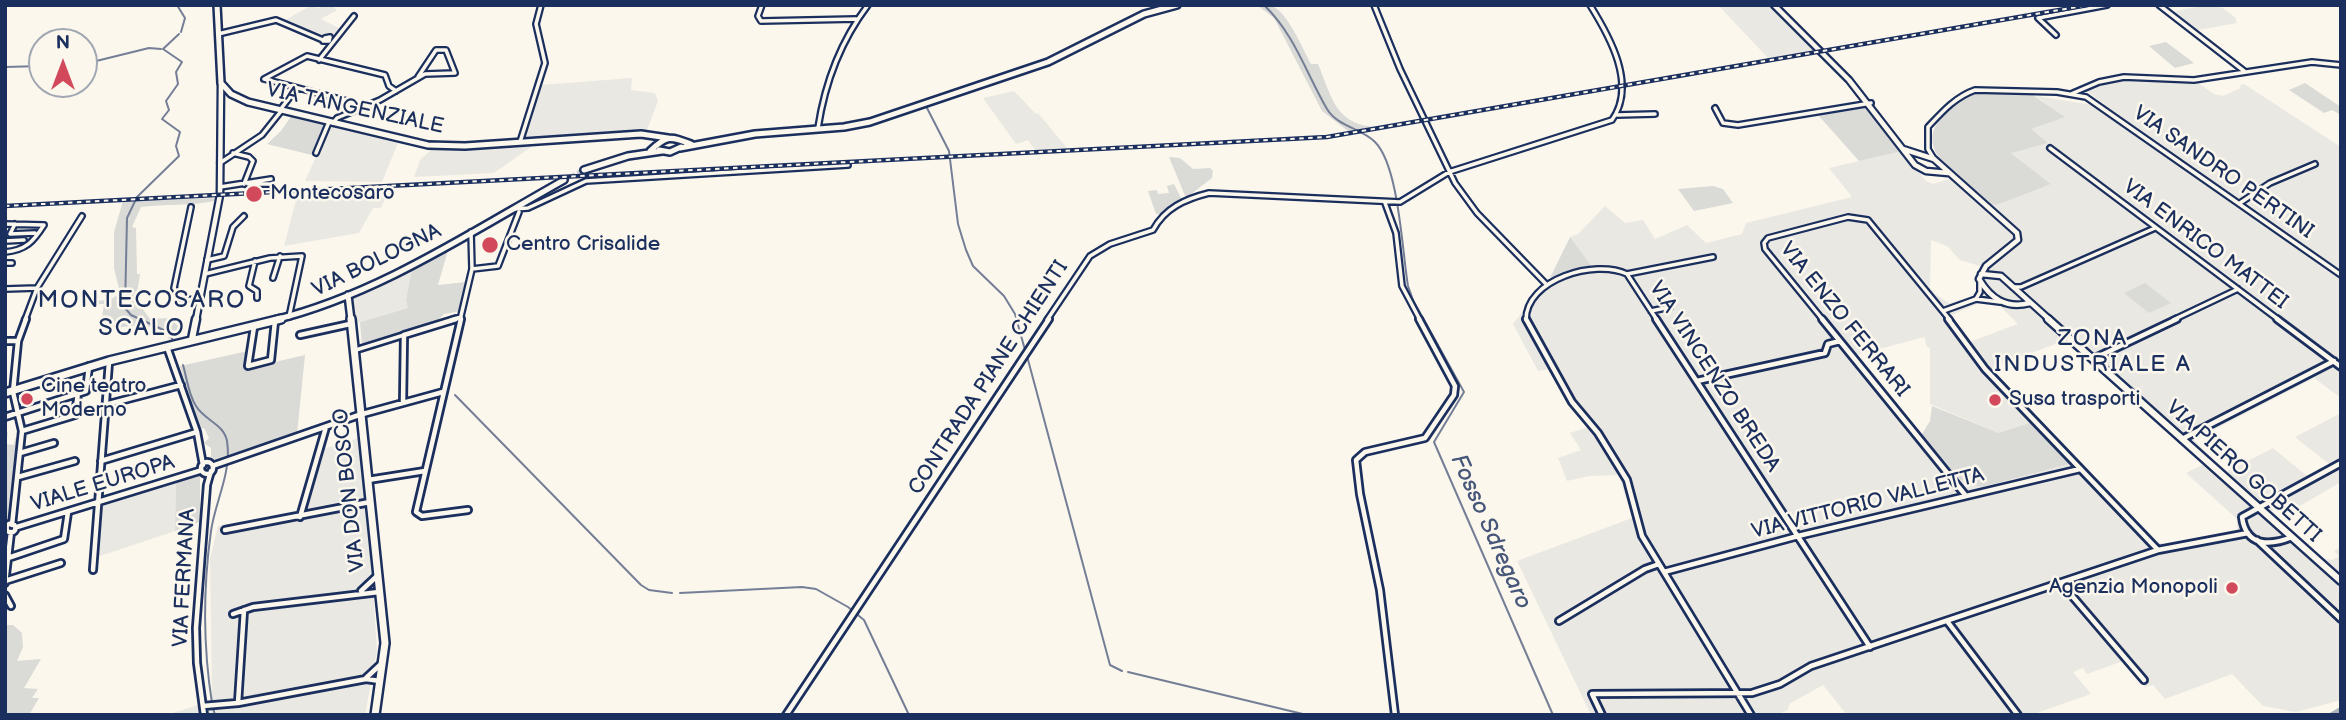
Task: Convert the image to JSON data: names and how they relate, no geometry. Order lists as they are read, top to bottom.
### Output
{
  "streets": {
    "main road": ["VIA TANGENZIALE", "VIA BOLOGNA", "VIA DON BOSCO"],
    "street": [
      "VIA SANDRO PERTINI",
      "VIA ENRICO MATTEI",
      "VIA ENZO FERRARI",
      "VIA VINCENZO BREDA",
      "CONTRADA PIANE CHIENTI",
      "VIA PIERO GOBETTI",
      "VIALE EUROPA",
      "VIA VITTORIO VALLETTA",
      "VIA FERMANA"
    ]
  },
  "crossings": [
    ["VIA BOLOGNA", "VIA DON BOSCO"],
    ["VIA BOLOGNA", "VIA FERMANA"],
    ["VIA ENZO FERRARI", "VIA VITTORIO VALLETTA"],
    ["VIA VINCENZO BREDA", "VIA VITTORIO VALLETTA"],
    ["VIALE EUROPA", "VIA DON BOSCO"],
    ["VIALE EUROPA", "VIA FERMANA"]
  ],
  "districts": ["MONTECOSARO SCALO", "ZONA INDUSTRIALE A"],
  "water": ["Fosso Sdregaro"],
  "places": [
    "Montecosaro",
    "Centro Crisalide",
    "Cine teatro Moderno",
    "Susa trasporti",
    "Agenzia Monopoli"
  ],
  "north": "top"
}
